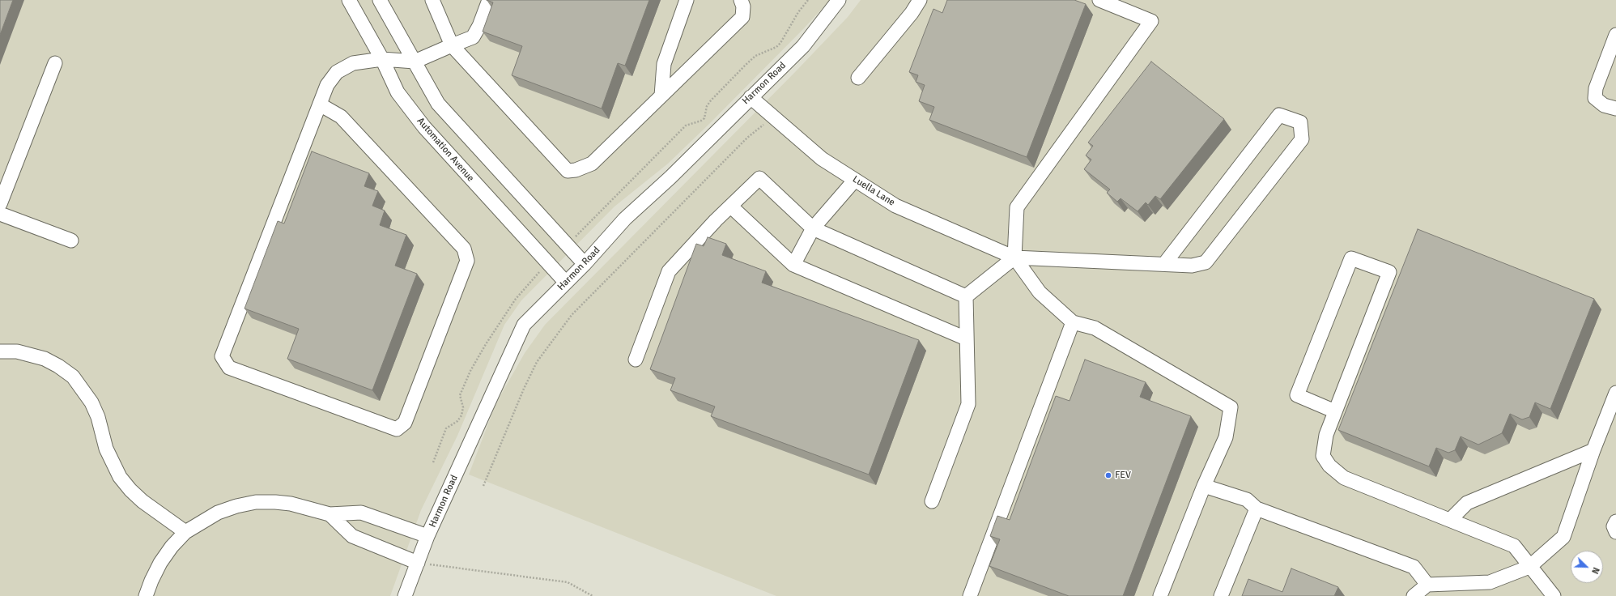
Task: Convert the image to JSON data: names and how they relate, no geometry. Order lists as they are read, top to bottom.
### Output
{
  "streets": {
    "street": ["Harmon Road", "Automation Avenue", "Luella Lane"]
  },
  "crossings": [
    ["Harmon Road", "Automation Avenue"],
    ["Harmon Road", "Luella Lane"]
  ],
  "places": ["FEV"],
  "north": "bottom right"
}
